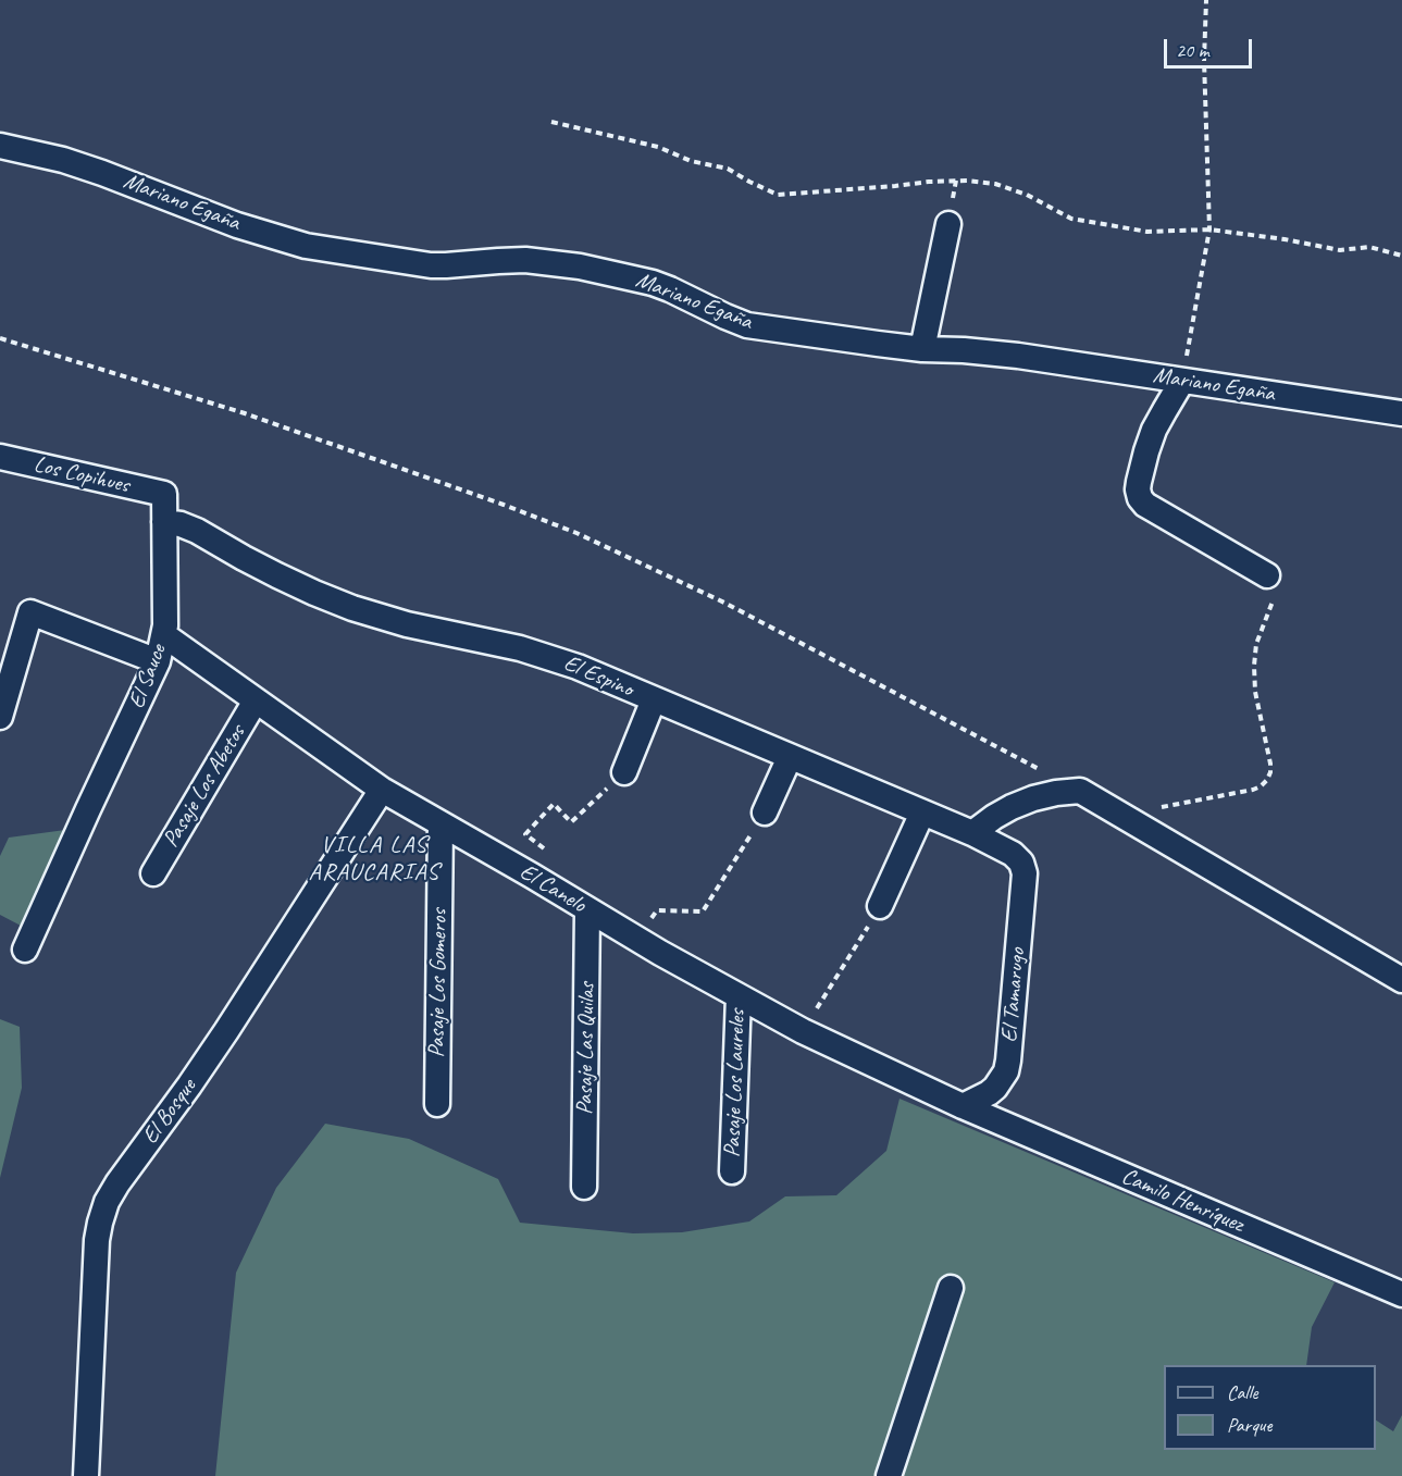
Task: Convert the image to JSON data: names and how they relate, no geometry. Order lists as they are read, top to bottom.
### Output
{
  "streets": {
    "street": [
      "Mariano Egaña",
      "Los Copihues",
      "El Sauce",
      "El Espino",
      "Pasaje Los Abetos",
      "El Canelo",
      "Pasaje Los Gomeros",
      "El Tamarugo",
      "Pasaje Las Quilas",
      "Pasaje Los Laureles",
      "El Bosque",
      "Camilo Henríquez"
    ]
  },
  "crossings": [
    ["Los Copihues", "El Sauce"],
    ["El Sauce", "El Espino"],
    ["El Sauce", "El Canelo"],
    ["El Espino", "El Tamarugo"],
    ["Pasaje Los Abetos", "El Canelo"],
    ["El Canelo", "Pasaje Los Gomeros"],
    ["El Canelo", "El Tamarugo"],
    ["El Canelo", "Pasaje Las Quilas"],
    ["El Canelo", "Pasaje Los Laureles"],
    ["El Canelo", "El Bosque"],
    ["El Canelo", "Camilo Henríquez"],
    ["El Tamarugo", "Camilo Henríquez"]
  ],
  "districts": ["VILLA LAS ARAUCARIAS"],
  "legend": ["Calle", "Parque"],
  "scale_bar": "20 m"
}
